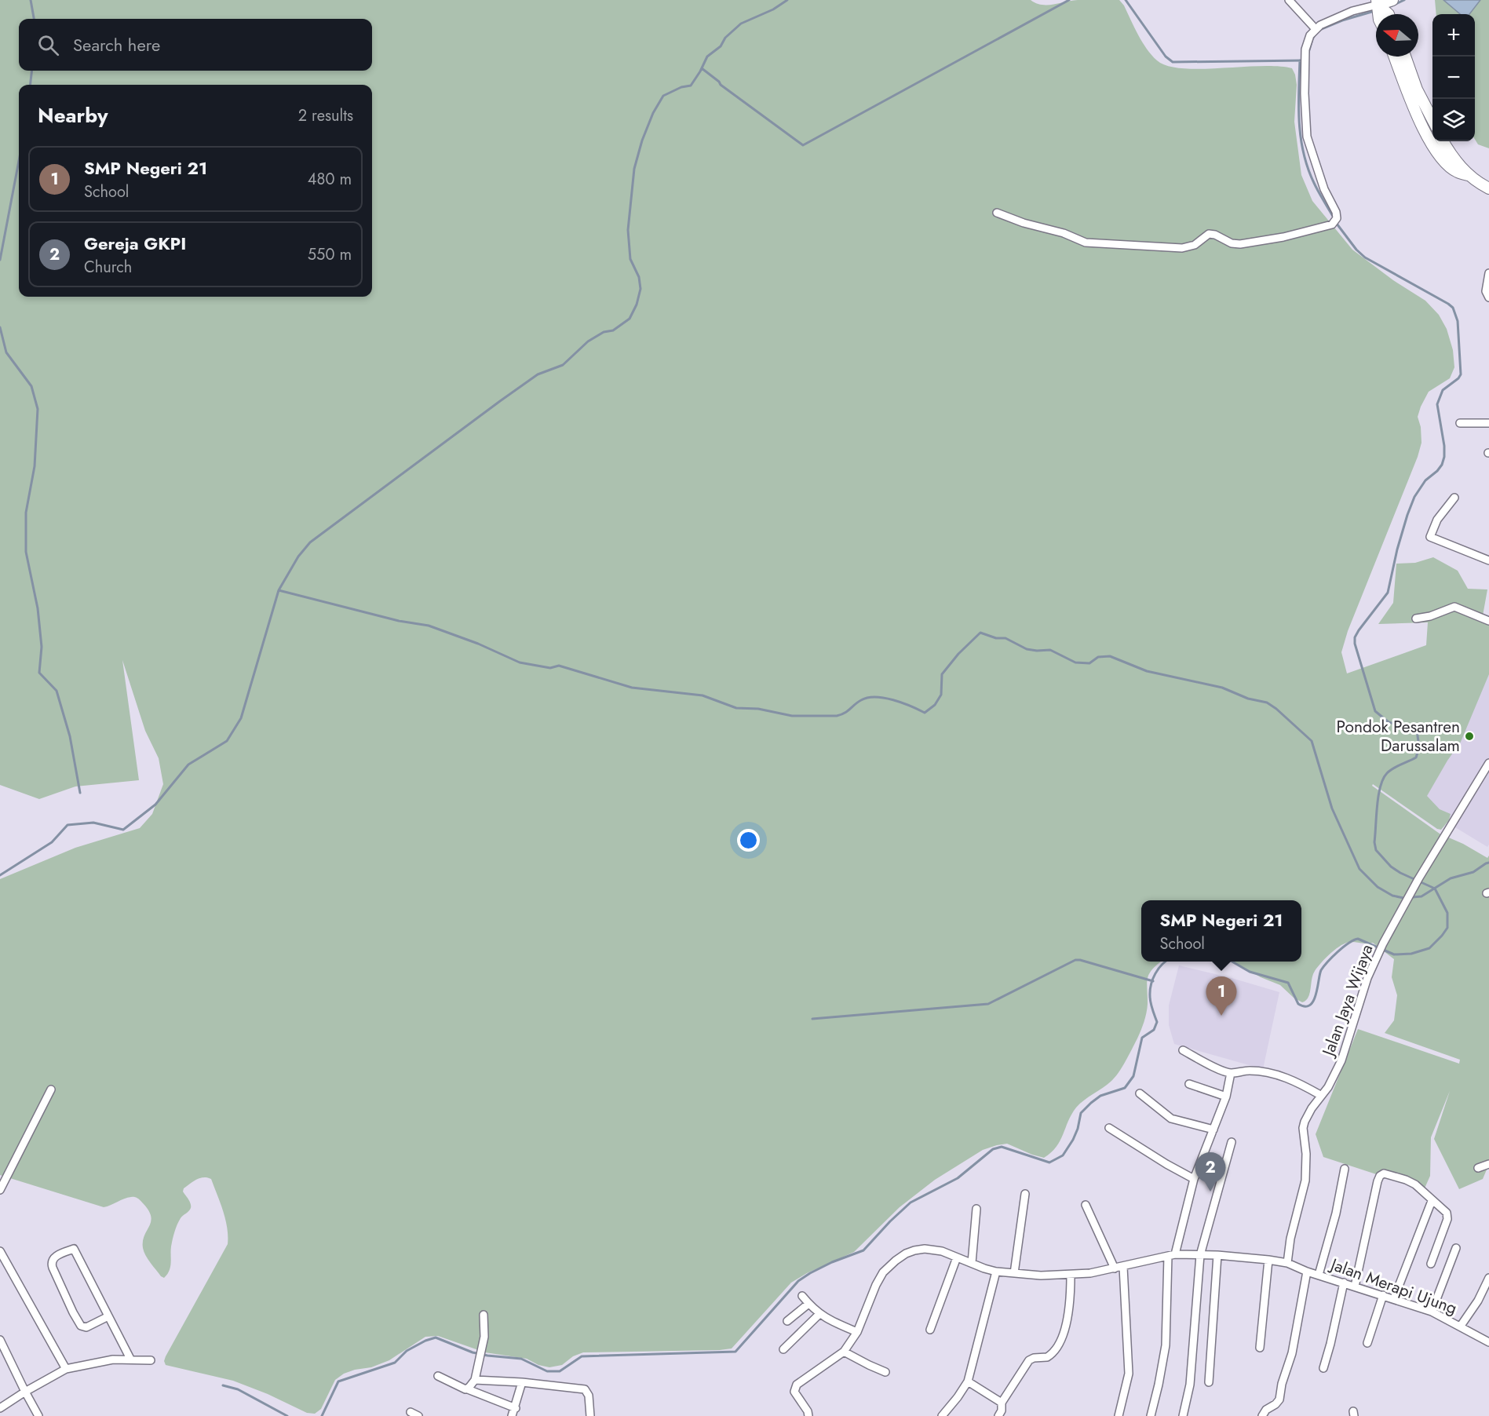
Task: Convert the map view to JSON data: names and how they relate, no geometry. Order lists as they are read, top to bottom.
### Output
{
  "streets": {
    "street": ["Jalan Jaya Wijaya", "Jalan Merapi Ujung"]
  },
  "crossings": [
    ["Jalan Jaya Wijaya", "Jalan Merapi Ujung"]
  ],
  "places": ["Pondok Pesantren Darussalam"],
  "north": "left",
  "page": {
    "map_buttons": ["+", "−"],
    "search": "Search here",
    "heading": ["Nearby", "2 results"],
    "list": [
      {
        "mark": "1",
        "name": "SMP Negeri 21",
        "note": "School",
        "value": "480 m"
      },
      {
        "mark": "2",
        "name": "Gereja GKPI",
        "note": "Church",
        "value": "550 m"
      }
    ],
    "popup": ["SMP Negeri 21", "School"],
    "pins": ["1", "2"]
  }
}
